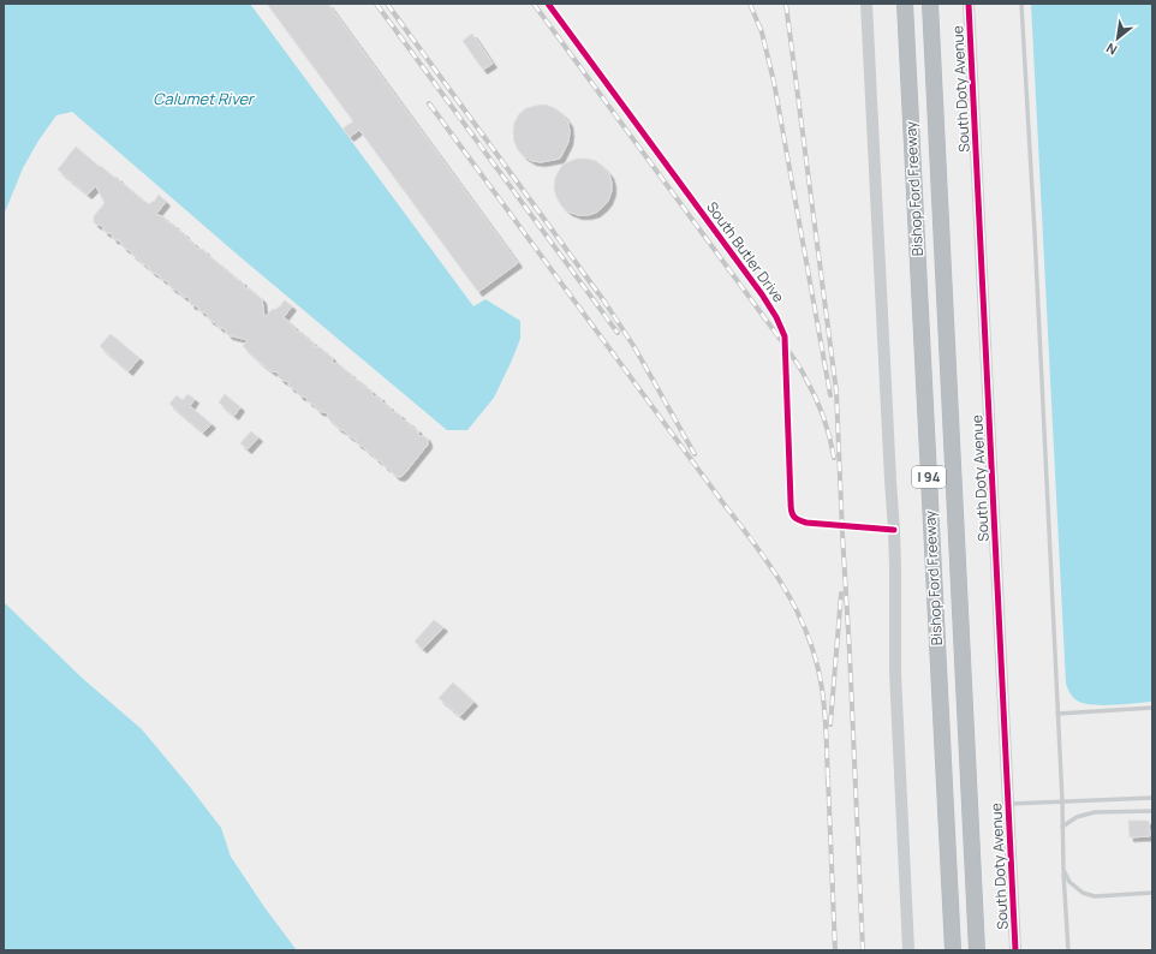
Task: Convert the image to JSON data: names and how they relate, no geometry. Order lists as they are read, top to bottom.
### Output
{
  "streets": {
    "highway": ["Bishop Ford Freeway", "I 94"],
    "street": ["South Doty Avenue", "South Butler Drive"]
  },
  "water": ["Calumet River"],
  "north": "bottom left"
}
